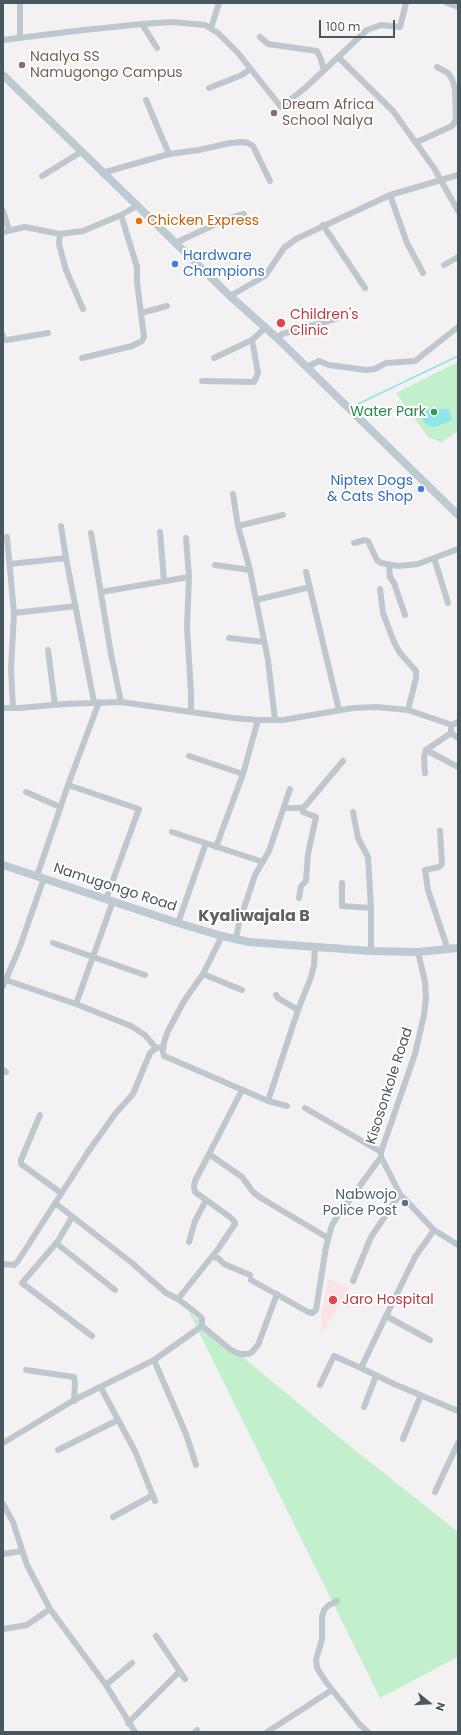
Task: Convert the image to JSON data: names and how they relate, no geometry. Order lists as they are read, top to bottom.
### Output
{
  "streets": {
    "main road": ["Namugongo Road"],
    "street": ["Kisosonkole Road"]
  },
  "crossings": [
    ["Namugongo Road", "Kisosonkole Road"]
  ],
  "districts": ["Kyaliwajala B"],
  "places": [
    "Naalya SS Namugongo Campus",
    "Dream Africa School Nalya",
    "Chicken Express",
    "Hardware Champions",
    "Children's Clinic",
    "Water Park",
    "Niptex Dogs & Cats Shop",
    "Nabwojo Police Post",
    "Jaro Hospital"
  ],
  "scale_bar": "100 m",
  "north": "right"
}
